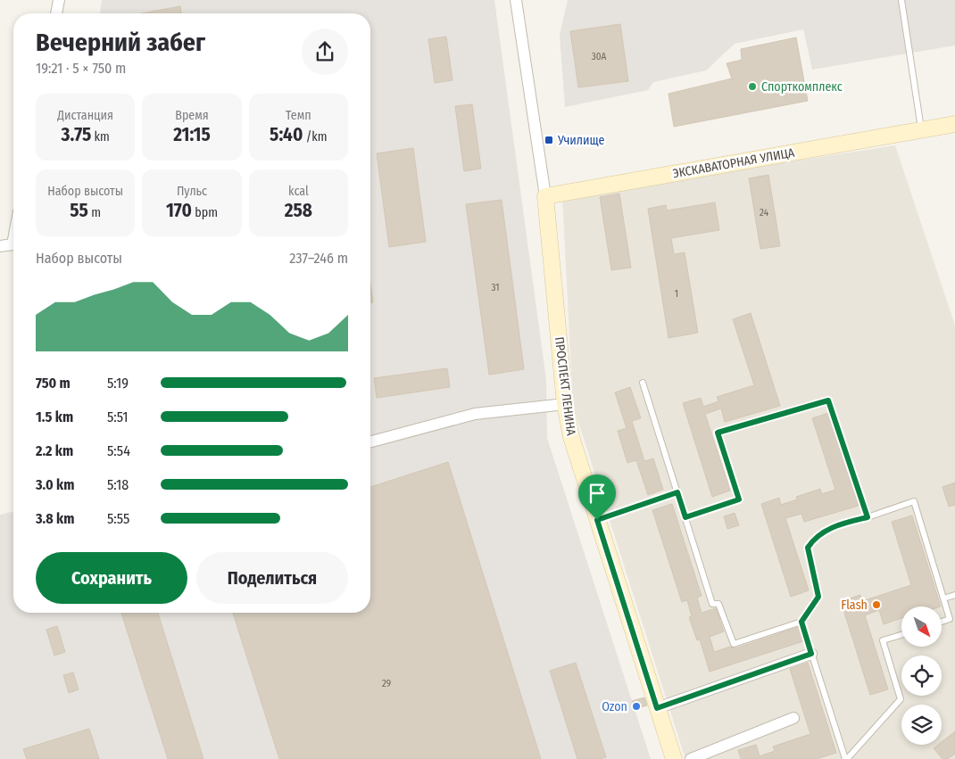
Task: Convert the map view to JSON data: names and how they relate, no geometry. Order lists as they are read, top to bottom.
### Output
{
  "streets": {
    "street": ["ЭКСКАВАТОРНАЯ УЛИЦА", "ПРОСПЕКТ ЛЕНИНА"]
  },
  "crossings": [
    ["ЭКСКАВАТОРНАЯ УЛИЦА", "ПРОСПЕКТ ЛЕНИНА"]
  ],
  "places": {
    "other": ["Спорткомплекс", "Flash", "Ozon"],
    "transit": ["Училище"]
  },
  "house_numbers": [
    "30А",
    "24",
    "31",
    "1",
    "29"
  ],
  "north": "bottom right",
  "page": {
    "heading": ["Вечерний забег", "19:21 · 5 × 750 m"],
    "stats": [
      ["Дистанция", "3.75 km"],
      ["Время", "21:15"],
      ["Темп", "5:40 /km"],
      ["Набор высоты", "55 m"],
      ["Пульс", "170 bpm"],
      ["kcal", "258"]
    ],
    "chart": ["Набор высоты", "237–246 m"],
    "list": [
      {
        "name": "750 m",
        "note": "5:19"
      },
      {
        "name": "1.5 km",
        "note": "5:51"
      },
      {
        "name": "2.2 km",
        "note": "5:54"
      },
      {
        "name": "3.0 km",
        "note": "5:18"
      },
      {
        "name": "3.8 km",
        "note": "5:55"
      }
    ],
    "buttons": ["Сохранить", "Поделиться"]
  }
}
